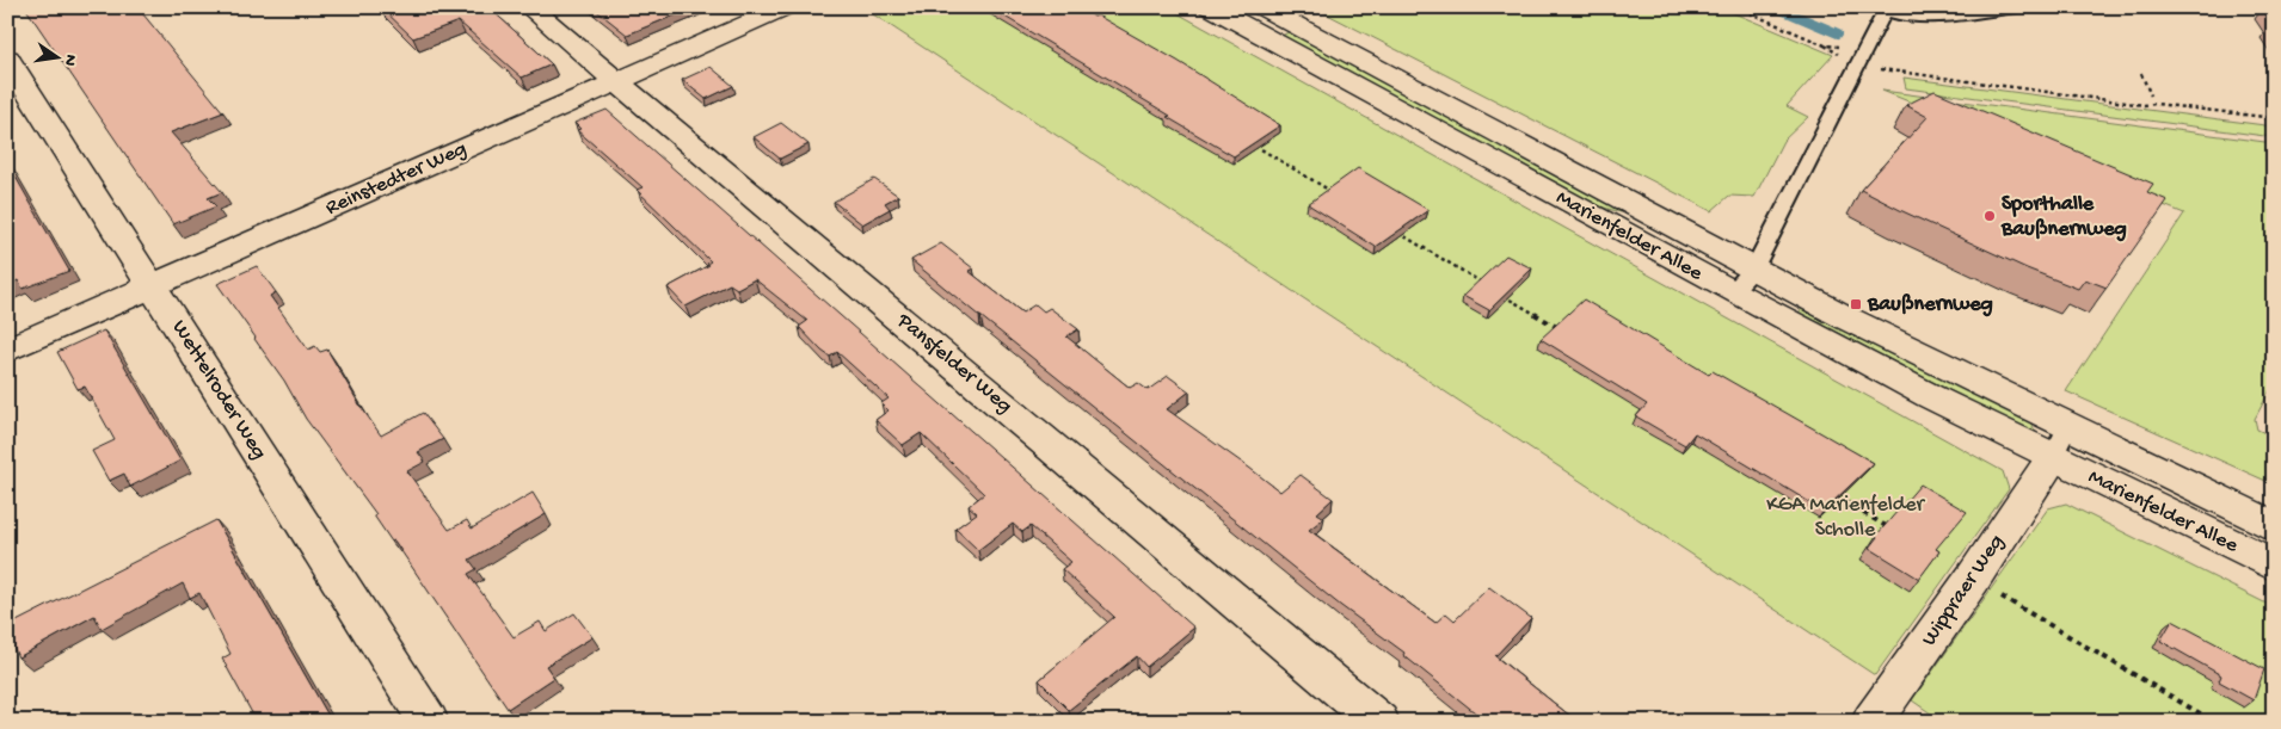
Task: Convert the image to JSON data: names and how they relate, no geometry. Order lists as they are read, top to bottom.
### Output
{
  "streets": {
    "street": [
      "Reinstedter Weg",
      "Marienfelder Allee",
      "Pansfelder Weg",
      "Wettelroder Weg",
      "Wippraer Weg"
    ]
  },
  "crossings": [
    ["Reinstedter Weg", "Pansfelder Weg"],
    ["Reinstedter Weg", "Wettelroder Weg"],
    ["Marienfelder Allee", "Wippraer Weg"]
  ],
  "parks": ["KGA Marienfelder Scholle"],
  "places": {
    "other": ["Sporthalle Baußnernweg"],
    "transit": ["Baußnernweg"]
  },
  "north": "right"
}
